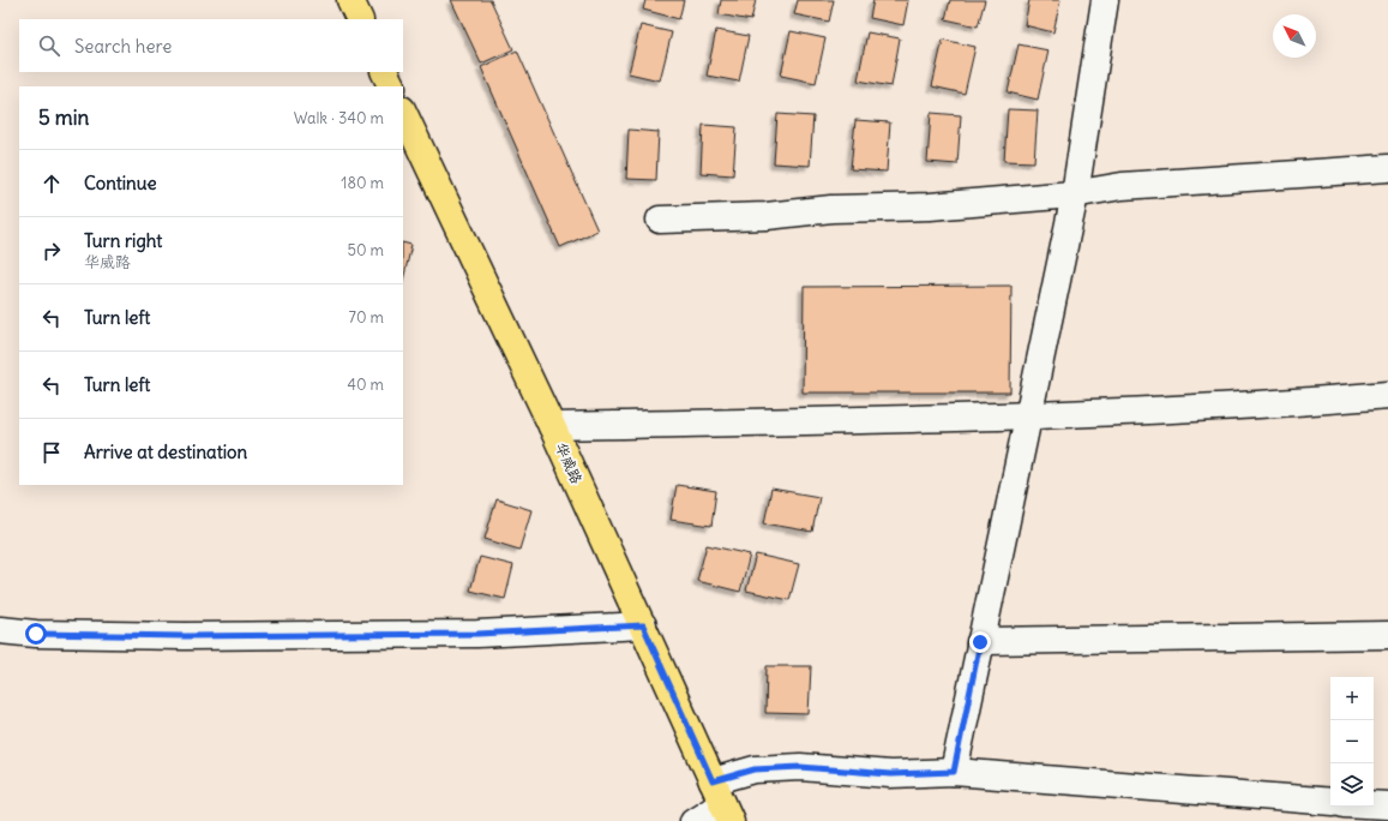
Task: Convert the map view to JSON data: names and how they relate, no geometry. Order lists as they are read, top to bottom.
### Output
{
  "streets": {
    "main road": ["华威路"]
  },
  "north": "top left",
  "page": {
    "search": "Search here",
    "heading": ["5 min", "Walk · 340 m"],
    "list": [
      ["Continue", "180 m"],
      ["Turn right", "华威路", "50 m"],
      ["Turn left", "70 m"],
      ["Turn left", "40 m"],
      "Arrive at destination"
    ],
    "map_buttons": ["+", "−"]
  }
}
